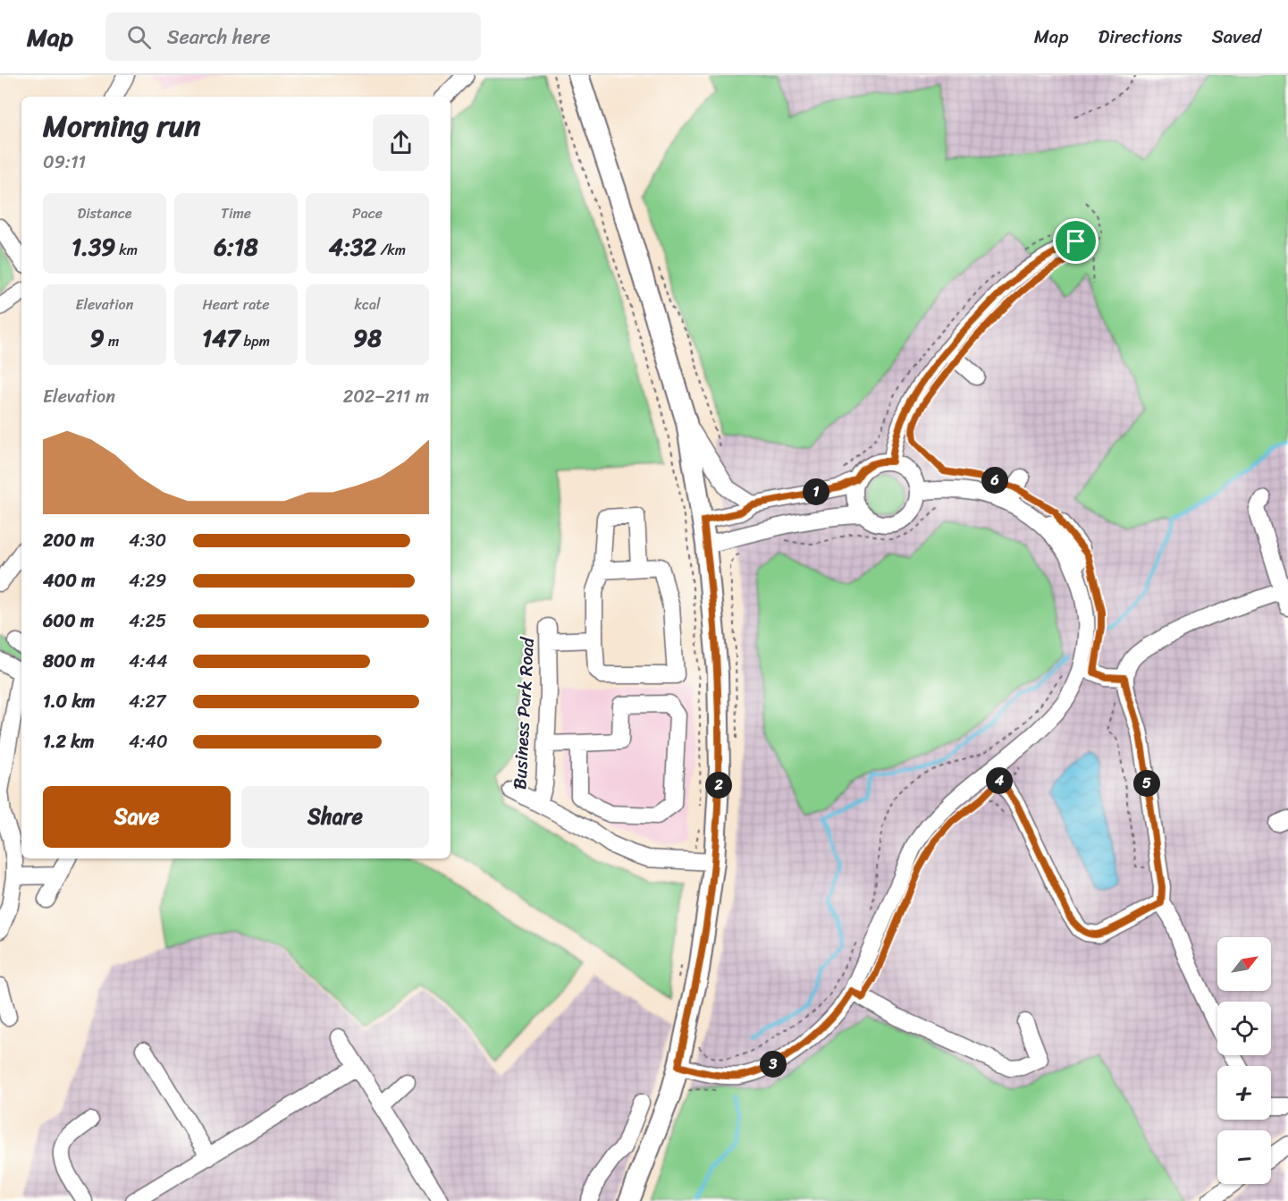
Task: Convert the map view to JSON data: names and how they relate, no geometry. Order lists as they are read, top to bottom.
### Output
{
  "streets": {
    "street": ["Business Park Road"]
  },
  "north": "top right",
  "page": {
    "header": "Map",
    "search": "Search here",
    "nav": ["Map", "Directions", "Saved"],
    "heading": ["Morning run", "09:11"],
    "stats": [
      ["Distance", "1.39 km"],
      ["Time", "6:18"],
      ["Pace", "4:32 /km"],
      ["Elevation", "9 m"],
      ["Heart rate", "147 bpm"],
      ["kcal", "98"]
    ],
    "chart": ["Elevation", "202–211 m"],
    "pins": [
      "6",
      "1",
      "4",
      "5",
      "2",
      "3"
    ],
    "list": [
      {
        "name": "200 m",
        "note": "4:30"
      },
      {
        "name": "400 m",
        "note": "4:29"
      },
      {
        "name": "600 m",
        "note": "4:25"
      },
      {
        "name": "800 m",
        "note": "4:44"
      },
      {
        "name": "1.0 km",
        "note": "4:27"
      },
      {
        "name": "1.2 km",
        "note": "4:40"
      }
    ],
    "buttons": ["Save", "Share"],
    "map_buttons": ["+", "−"]
  }
}
